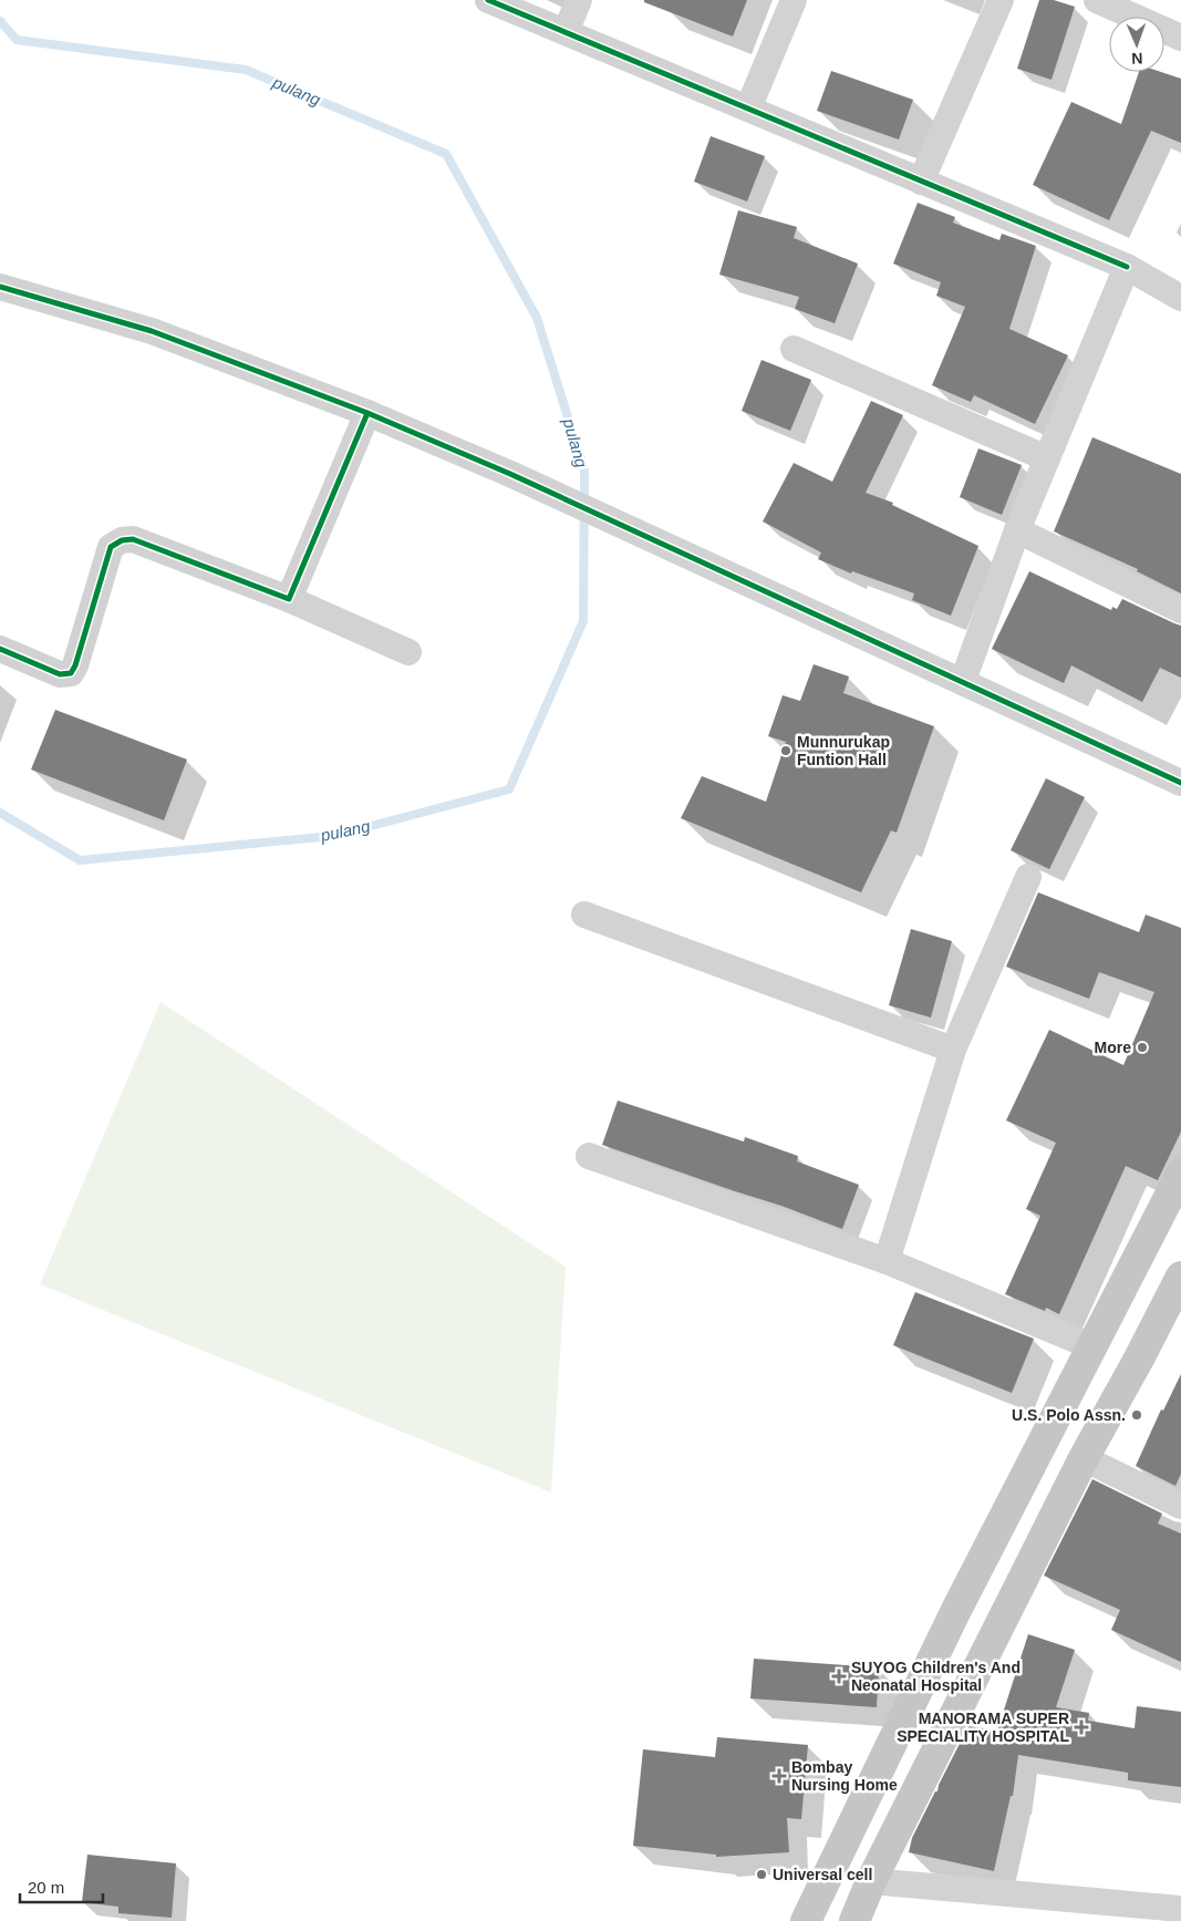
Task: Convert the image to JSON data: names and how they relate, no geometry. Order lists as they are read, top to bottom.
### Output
{
  "water": ["pulang"],
  "places": {
    "other": [
      "Munnurukap Funtion Hall",
      "More",
      "U.S. Polo Assn.",
      "Universal cell"
    ],
    "health": ["SUYOG Children's And Neonatal Hospital", "MANORAMA SUPER SPECIALITY HOSPITAL", "Bombay Nursing Home"]
  },
  "scale_bar": "20 m",
  "north": "bottom"
}
